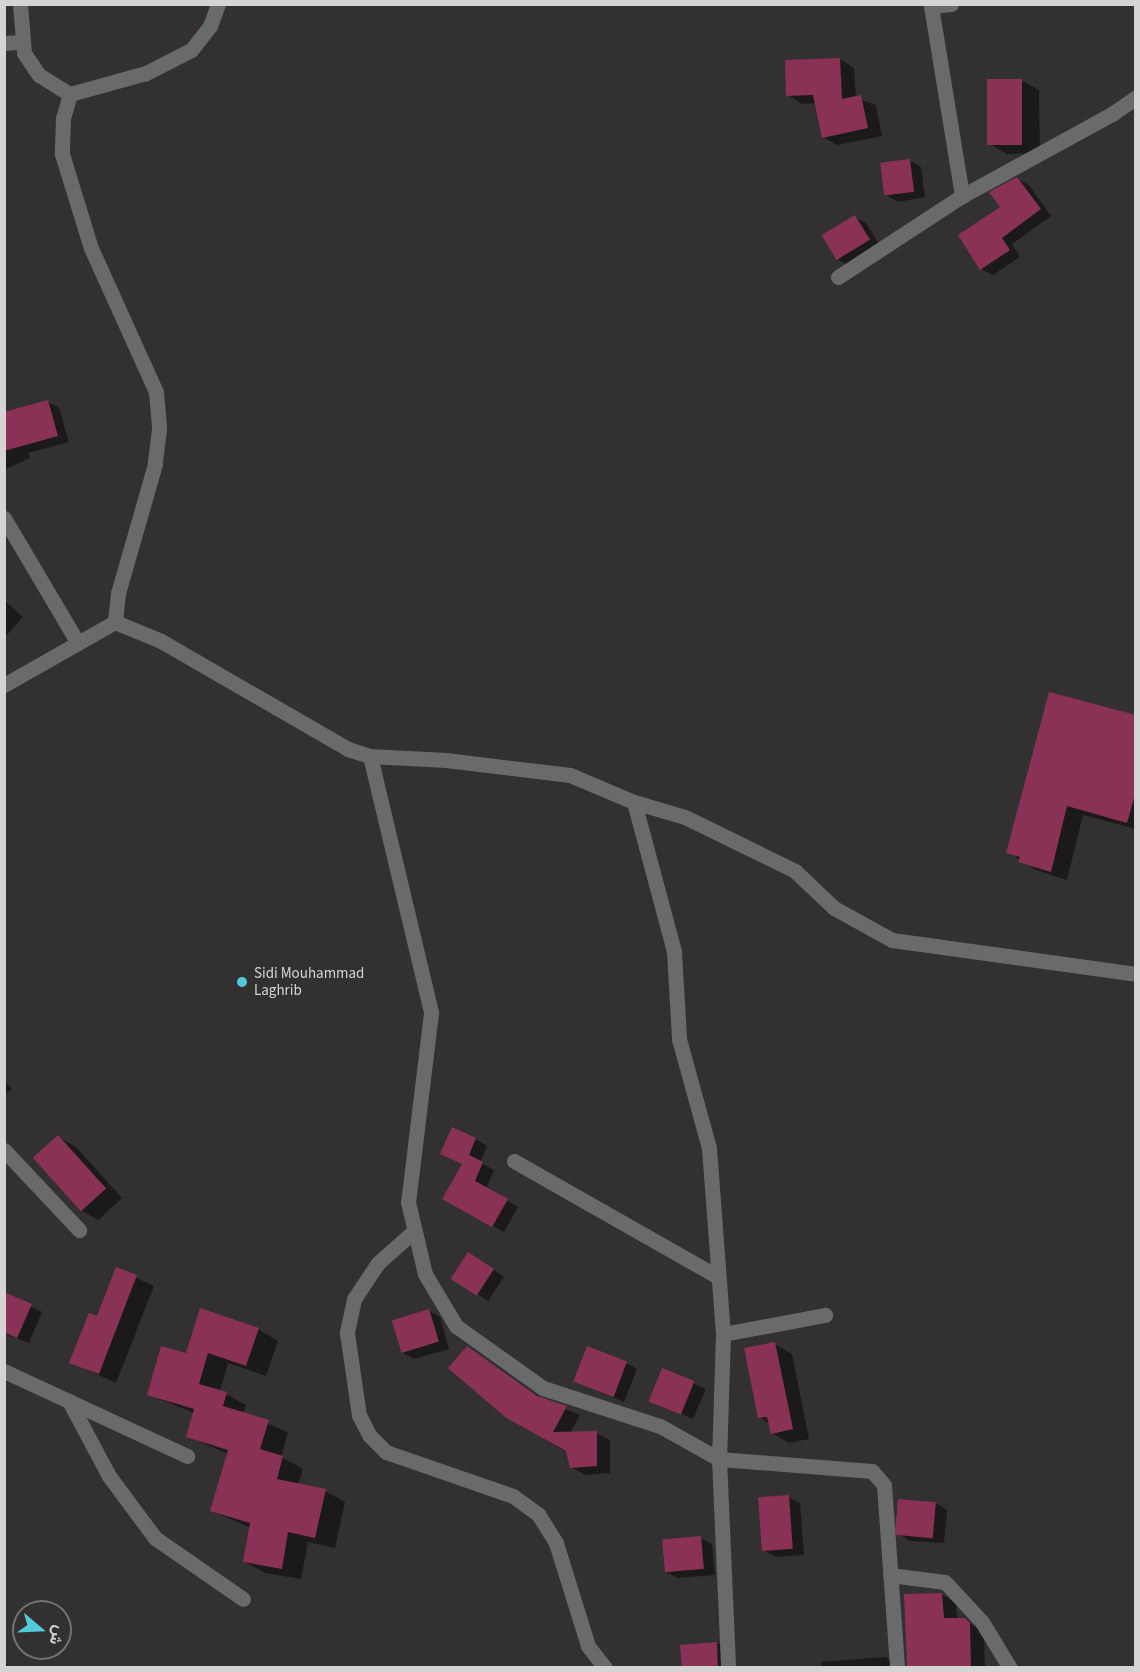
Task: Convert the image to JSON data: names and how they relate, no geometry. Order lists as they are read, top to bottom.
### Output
{
  "places": ["Sidi Mouhammad Laghrib"],
  "north": "right"
}
